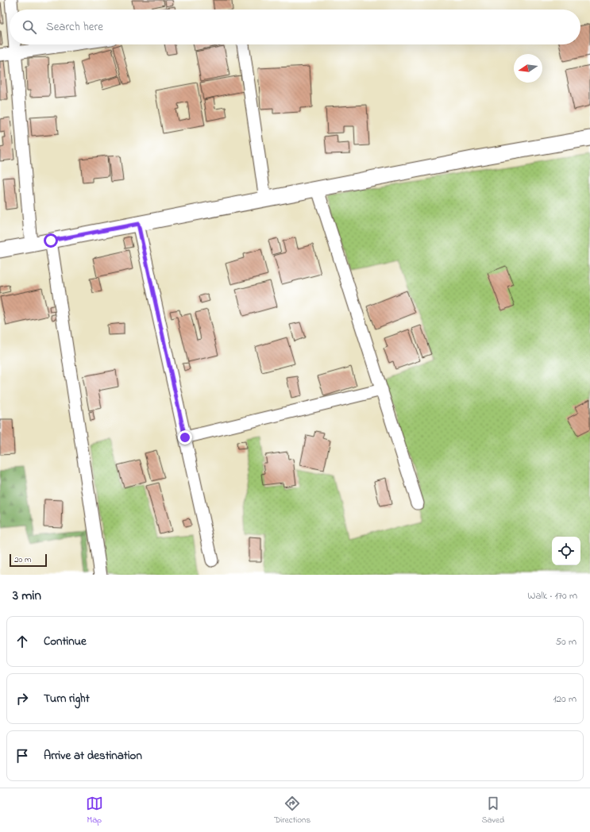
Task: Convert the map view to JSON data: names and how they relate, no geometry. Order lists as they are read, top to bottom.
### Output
{
  "scale_bar": "20 m",
  "north": "left",
  "page": {
    "search": "Search here",
    "scale": "20 m",
    "heading": ["3 min", "Walk · 170 m"],
    "list": [
      ["Continue", "50 m"],
      ["Turn right", "120 m"],
      "Arrive at destination"
    ],
    "nav": ["Map", "Directions", "Saved"]
  }
}
